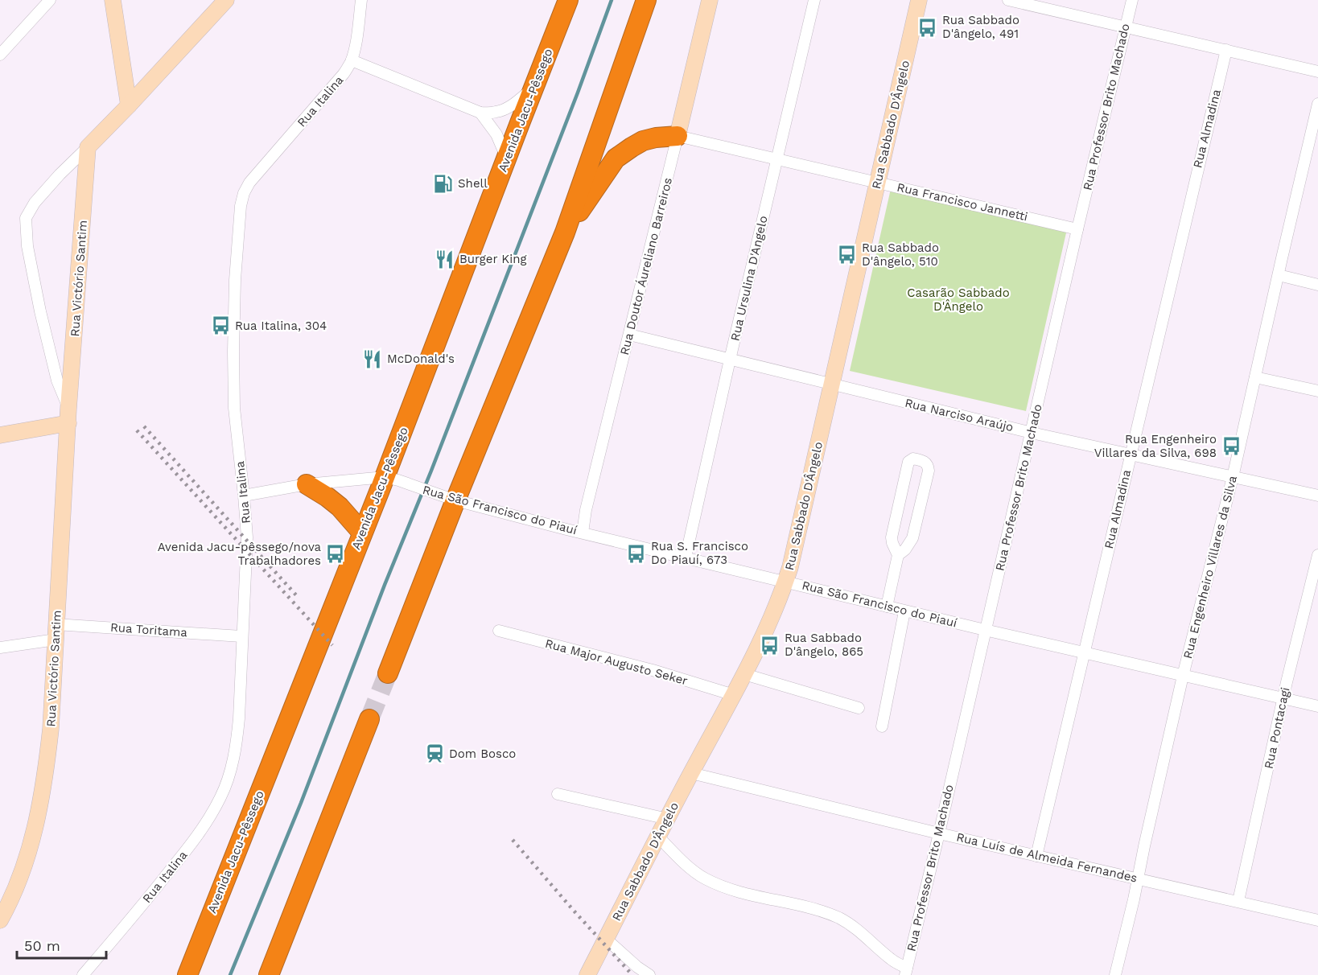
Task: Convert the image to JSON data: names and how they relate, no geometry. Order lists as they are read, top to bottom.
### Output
{
  "streets": {
    "highway": ["Avenida Jacu-Pêssego"],
    "street": [
      "Rua Italina",
      "Rua Professor Brito Machado",
      "Rua Sabbado D'Ângelo",
      "Rua Almadina",
      "Rua Francisco Jannetti",
      "Rua Doutor Áureliano Barreiros",
      "Rua Victório Santim",
      "Rua Ursulina D'Angelo",
      "Rua Narciso Araújo",
      "Rua São Francisco do Piauí",
      "Rua Engenheiro Villares da Silva",
      "Rua Toritama",
      "Rua Major Augusto Seker",
      "Rua Pontacagi",
      "Rua Luís de Almeida Fernandes"
    ]
  },
  "crossings": [
    ["Rua Italina", "Rua São Francisco do Piauí"],
    ["Rua Italina", "Rua Toritama"],
    ["Rua Professor Brito Machado", "Rua Francisco Jannetti"],
    ["Rua Professor Brito Machado", "Rua Narciso Araújo"],
    ["Rua Professor Brito Machado", "Rua São Francisco do Piauí"],
    ["Rua Professor Brito Machado", "Rua Luís de Almeida Fernandes"],
    ["Avenida Jacu-Pêssego", "Rua São Francisco do Piauí"],
    ["Rua Sabbado D'Ângelo", "Rua Francisco Jannetti"],
    ["Rua Sabbado D'Ângelo", "Rua Narciso Araújo"],
    ["Rua Sabbado D'Ângelo", "Rua São Francisco do Piauí"],
    ["Rua Sabbado D'Ângelo", "Rua Major Augusto Seker"],
    ["Rua Sabbado D'Ângelo", "Rua Luís de Almeida Fernandes"],
    ["Rua Almadina", "Rua Narciso Araújo"],
    ["Rua Almadina", "Rua São Francisco do Piauí"],
    ["Rua Almadina", "Rua Luís de Almeida Fernandes"],
    ["Rua Francisco Jannetti", "Rua Doutor Áureliano Barreiros"],
    ["Rua Francisco Jannetti", "Rua Ursulina D'Angelo"],
    ["Rua Doutor Áureliano Barreiros", "Rua Narciso Araújo"],
    ["Rua Doutor Áureliano Barreiros", "Rua São Francisco do Piauí"],
    ["Rua Victório Santim", "Rua Toritama"],
    ["Rua Ursulina D'Angelo", "Rua Narciso Araújo"],
    ["Rua Ursulina D'Angelo", "Rua São Francisco do Piauí"],
    ["Rua Narciso Araújo", "Rua Engenheiro Villares da Silva"],
    ["Rua São Francisco do Piauí", "Rua Engenheiro Villares da Silva"],
    ["Rua São Francisco do Piauí", "Rua Pontacagi"],
    ["Rua Engenheiro Villares da Silva", "Rua Luís de Almeida Fernandes"],
    ["Rua Pontacagi", "Rua Luís de Almeida Fernandes"]
  ],
  "parks": ["Casarão Sabbado D'Ângelo"],
  "places": {
    "bus stop": [
      "Rua Sabbado D'ângelo, 491",
      "Rua Sabbado D'ângelo, 510",
      "Rua Italina, 304",
      "Rua Engenheiro Villares da Silva, 698",
      "Rua S. Francisco Do Piauí, 673",
      "Avenida Jacu-pêssego/nova Trabalhadores",
      "Rua Sabbado D'ângelo, 865"
    ],
    "fuel station": ["Shell"],
    "restaurant": ["Burger King", "McDonald's"],
    "station": ["Dom Bosco"]
  },
  "scale_bar": "50 m"
}
